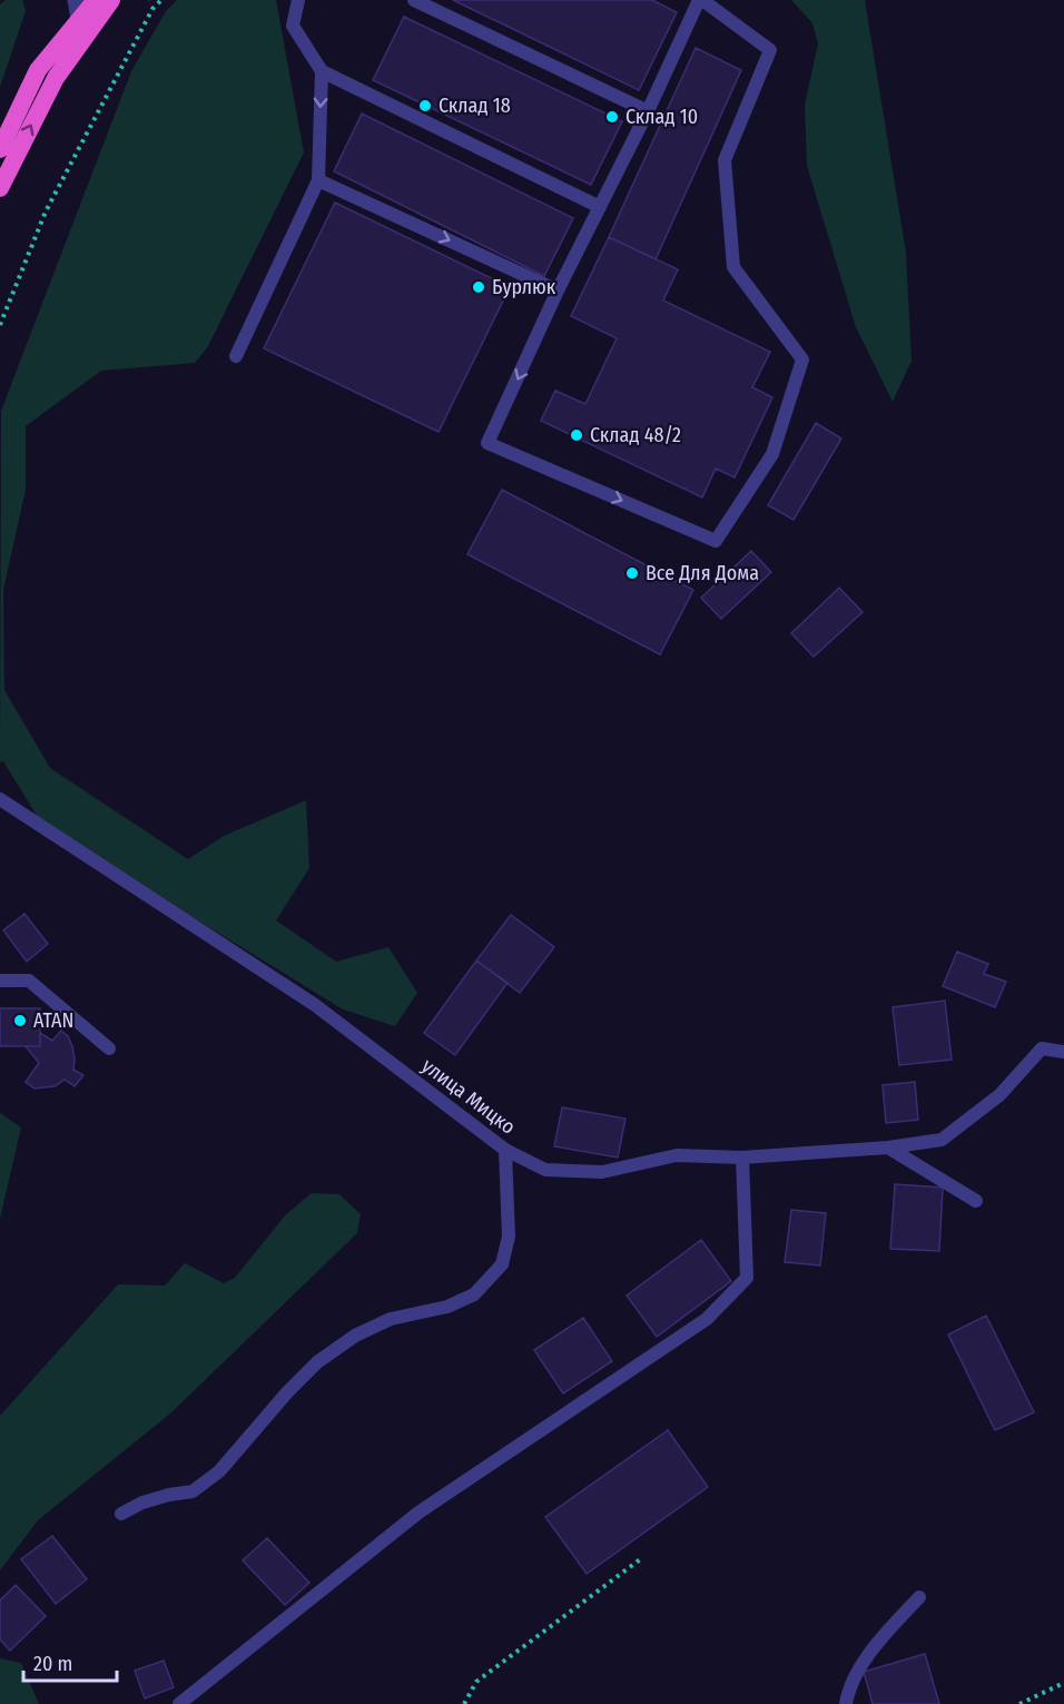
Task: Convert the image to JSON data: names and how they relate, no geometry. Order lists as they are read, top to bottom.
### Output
{
  "streets": {
    "lane": ["улица Мицко"]
  },
  "places": [
    "Склад 18",
    "Склад 10",
    "Бурлюк",
    "Склад 48/2",
    "Все Для Дома",
    "ATAN"
  ],
  "scale_bar": "20 m"
}
